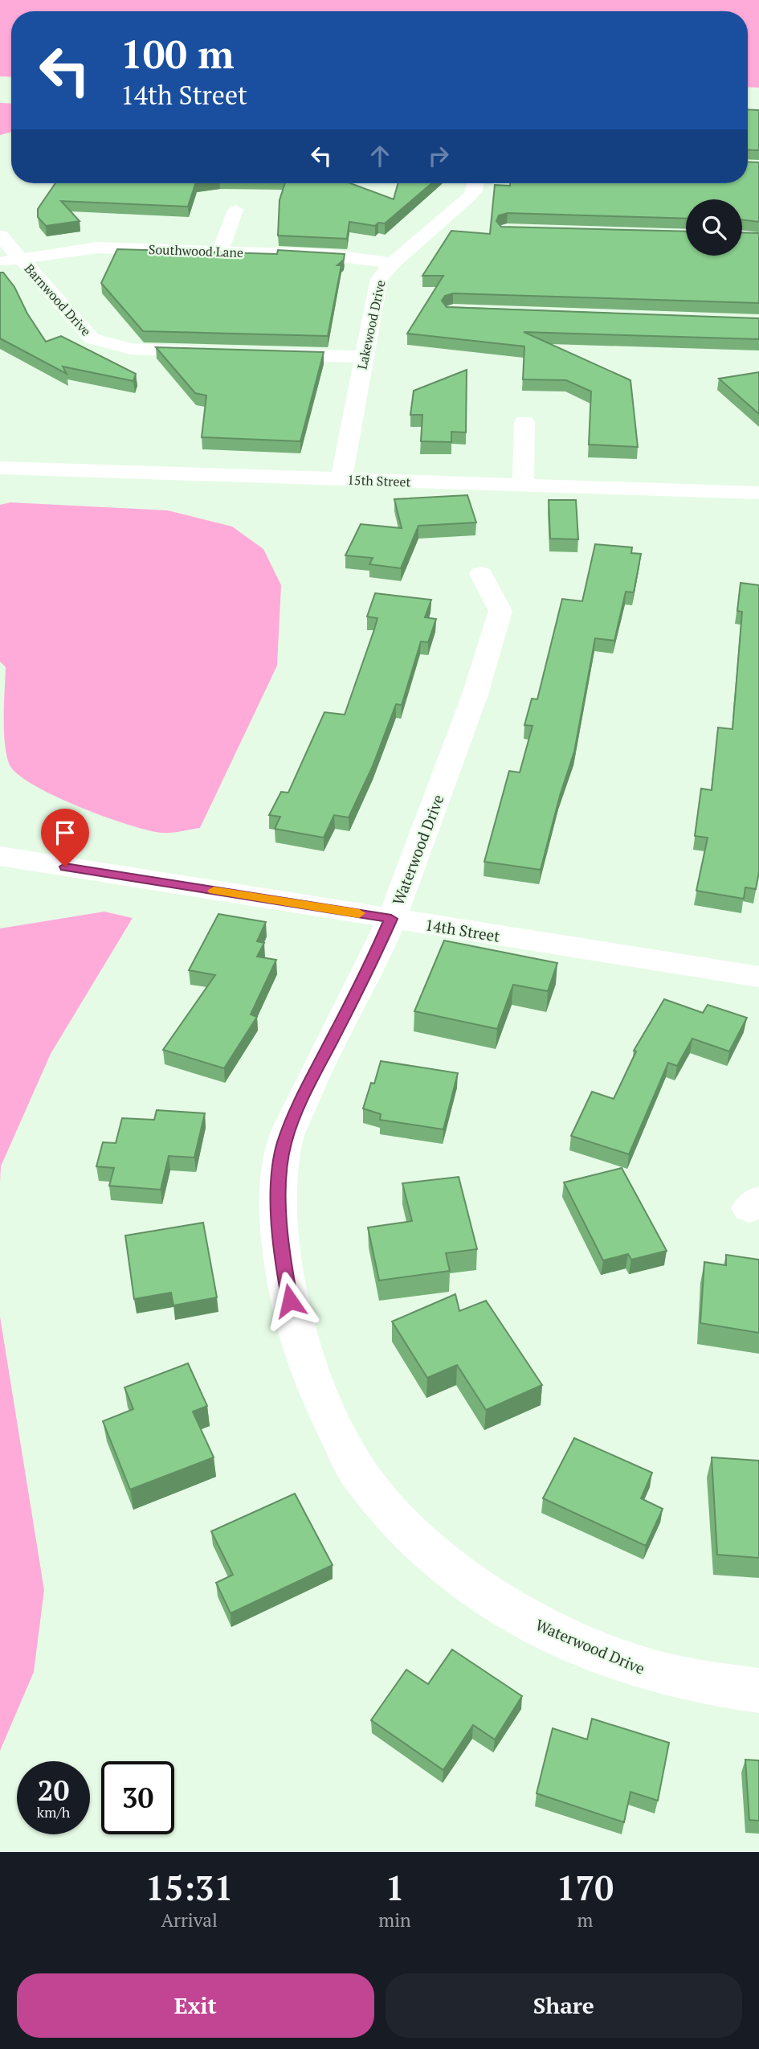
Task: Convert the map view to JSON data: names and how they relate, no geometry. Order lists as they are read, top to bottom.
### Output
{
  "streets": {
    "street": [
      "Southwood Lane",
      "Barnwood Drive",
      "Lakewood Drive",
      "15th Street",
      "Waterwood Drive",
      "14th Street"
    ]
  },
  "crossings": [
    ["Southwood Lane", "Barnwood Drive"],
    ["Southwood Lane", "Lakewood Drive"],
    ["Lakewood Drive", "15th Street"],
    ["Waterwood Drive", "14th Street"]
  ],
  "page": {
    "turn": ["100 m", "14th Street"],
    "speed": "20 km/h",
    "limit": "30",
    "eta": [
      "15:31",
      "Arrival",
      "1",
      "min",
      "170",
      "m"
    ],
    "buttons": ["Exit", "Share"]
  }
}
